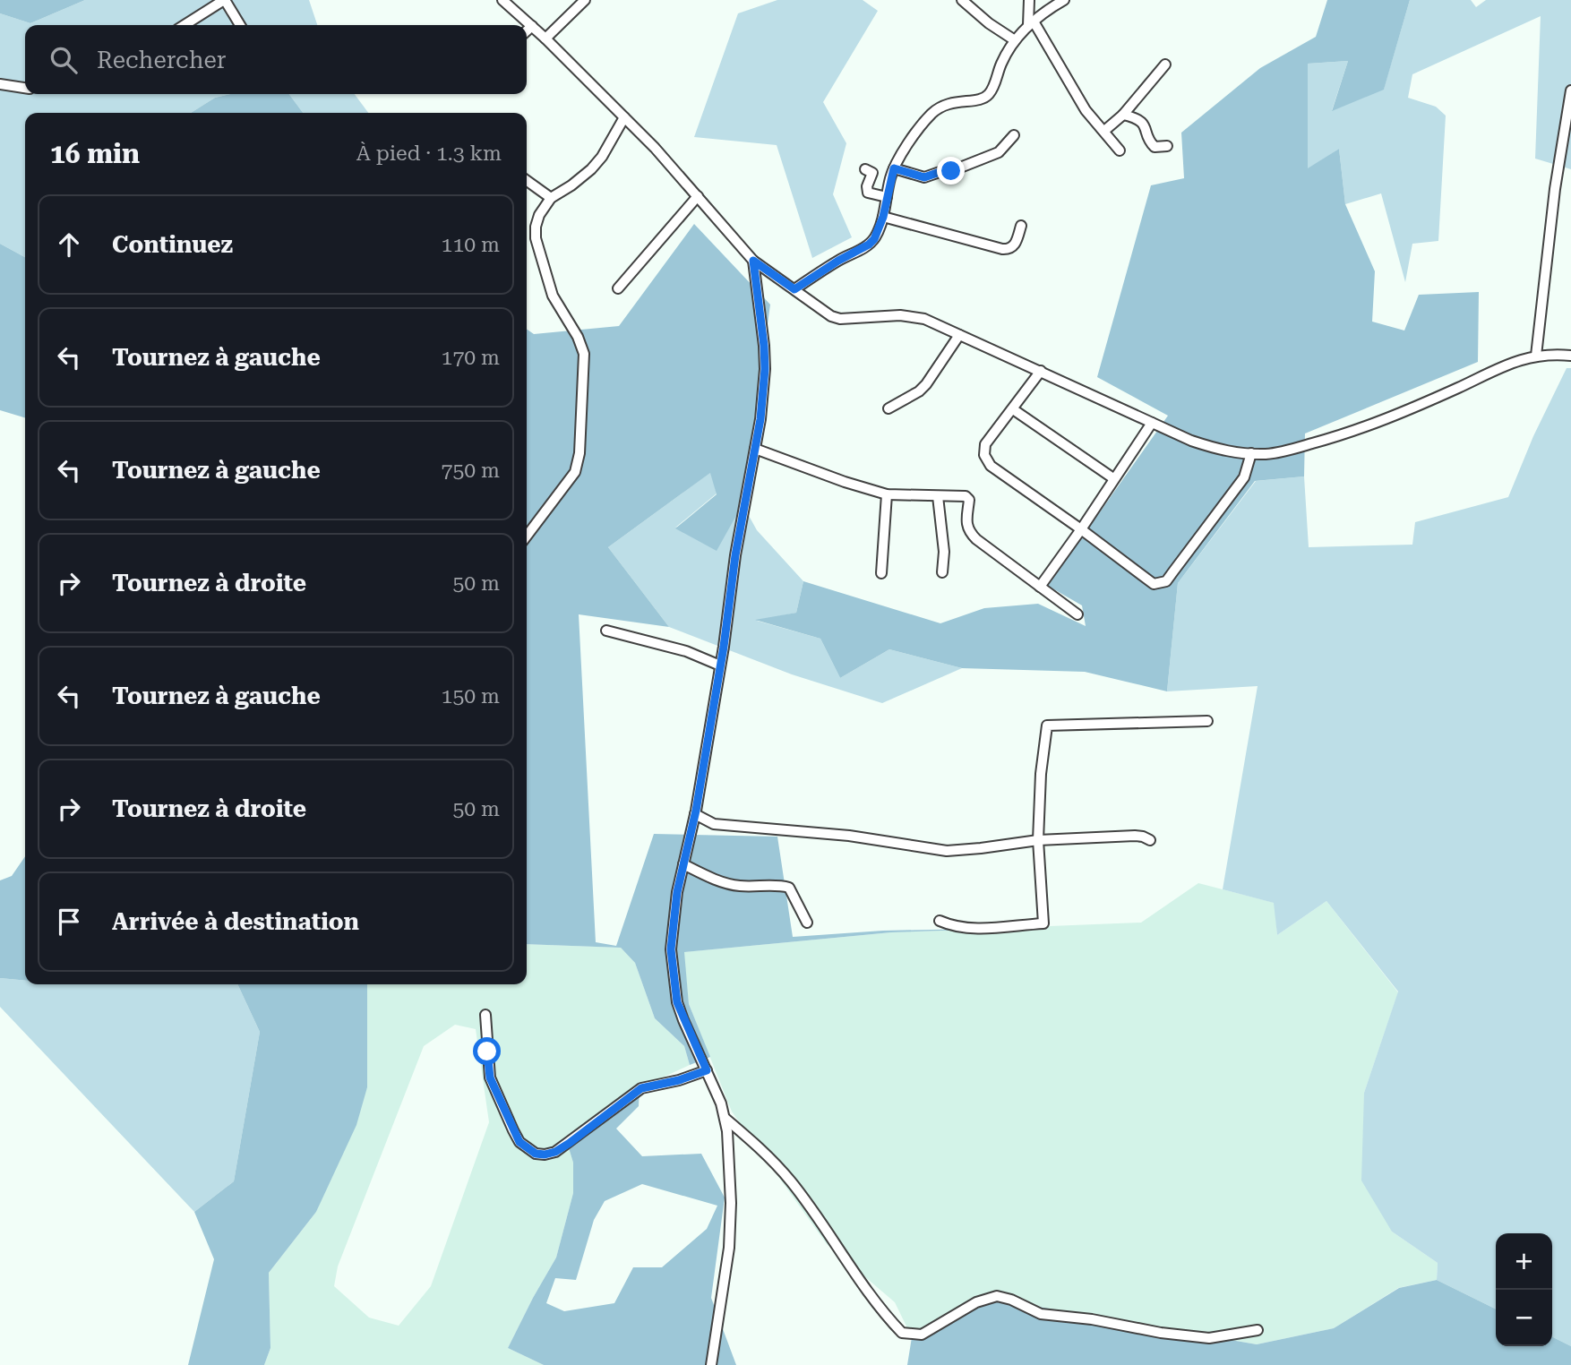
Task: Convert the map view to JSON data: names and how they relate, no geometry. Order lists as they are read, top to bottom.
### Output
{
  "page": {
    "search": "Rechercher",
    "heading": ["16 min", "À pied · 1.3 km"],
    "list": [
      ["Continuez", "110 m"],
      ["Tournez à gauche", "170 m"],
      ["Tournez à gauche", "750 m"],
      ["Tournez à droite", "50 m"],
      ["Tournez à gauche", "150 m"],
      ["Tournez à droite", "50 m"],
      "Arrivée à destination"
    ],
    "map_buttons": ["+", "−"]
  }
}
